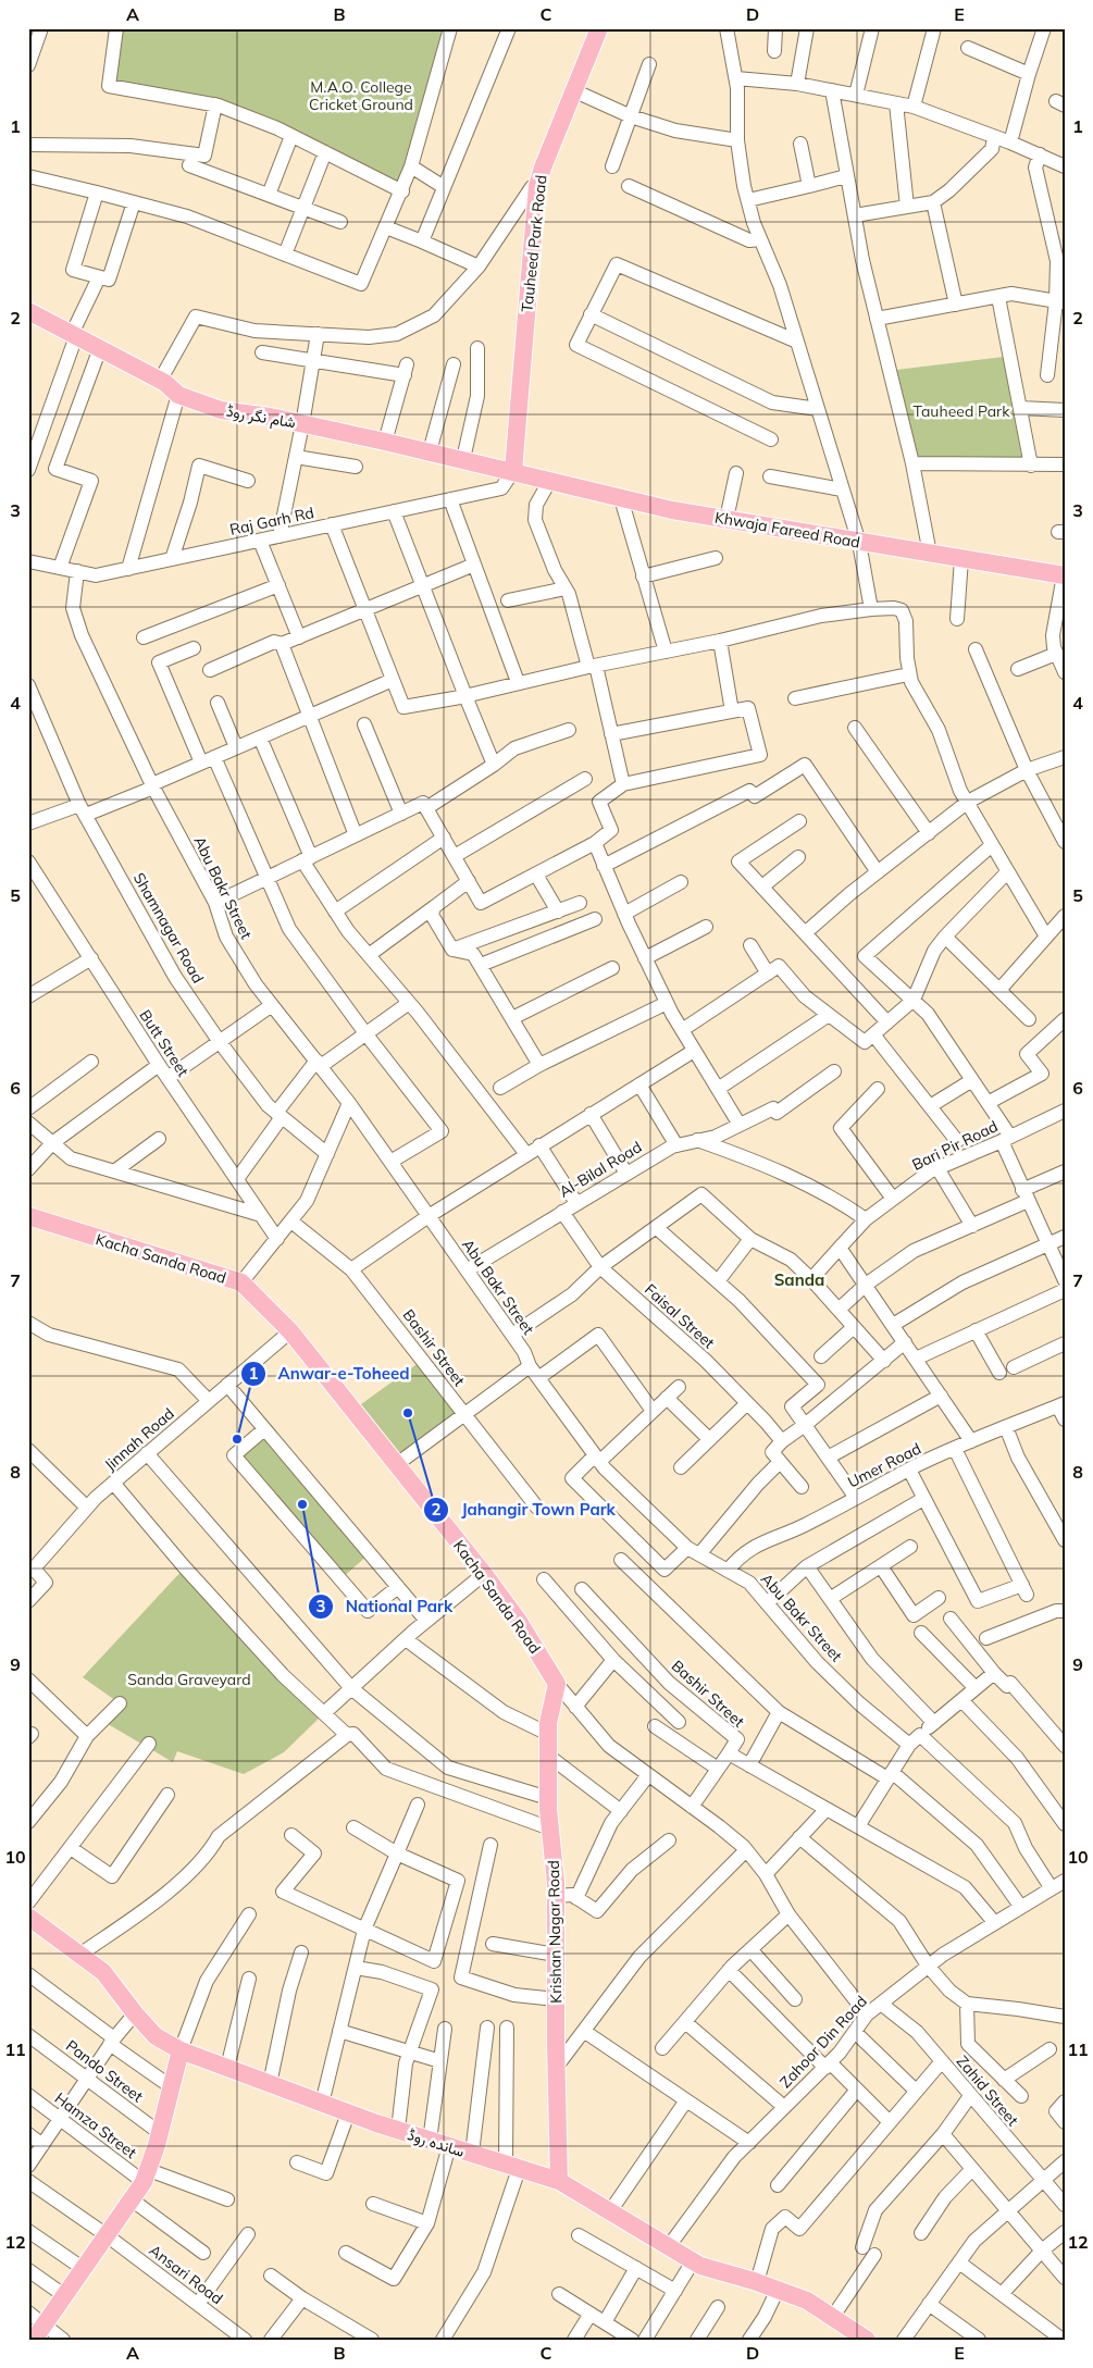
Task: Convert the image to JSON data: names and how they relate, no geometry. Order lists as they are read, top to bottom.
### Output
{
  "streets": {
    "main road": [
      "Tauheed Park Road",
      "شام نگر روڈ",
      "Khwaja Fareed Road",
      "Kacha Sanda Road",
      "Krishan Nagar Road",
      "ساندہ روڈ"
    ],
    "street": [
      "Raj Garh Rd",
      "Abu Bakr Street",
      "Shamnagar Road",
      "Butt Street",
      "Bari Pir Road",
      "Al-Bilal Road",
      "Faisal Street",
      "Bashir Street",
      "Jinnah Road",
      "Umer Road",
      "Zahoor Din Road",
      "Pando Street",
      "Zahid Street",
      "Hamza Street",
      "Ansari Road"
    ]
  },
  "crossings": [
    ["Tauheed Park Road", "شام نگر روڈ"],
    ["Tauheed Park Road", "Raj Garh Rd"],
    ["Tauheed Park Road", "Khwaja Fareed Road"],
    ["شام نگر روڈ", "Raj Garh Rd"],
    ["شام نگر روڈ", "Khwaja Fareed Road"],
    ["Raj Garh Rd", "Khwaja Fareed Road"],
    ["Raj Garh Rd", "Abu Bakr Street"],
    ["Abu Bakr Street", "Al-Bilal Road"],
    ["Abu Bakr Street", "Umer Road"],
    ["Al-Bilal Road", "Faisal Street"],
    ["Kacha Sanda Road", "Jinnah Road"],
    ["Kacha Sanda Road", "Krishan Nagar Road"],
    ["Kacha Sanda Road", "Zahoor Din Road"],
    ["Krishan Nagar Road", "ساندہ روڈ"],
    ["Zahoor Din Road", "Zahid Street"],
    ["Zahoor Din Road", "ساندہ روڈ"]
  ],
  "districts": ["Sanda"],
  "parks": ["M.A.O. College Cricket Ground", "Tauheed Park", "Sanda Graveyard"],
  "places": ["Jahangir Town Park", "Anwar-e-Toheed", "National Park"],
  "grid": {
    "columns": [
      "A",
      "B",
      "C",
      "D",
      "E"
    ],
    "rows": [
      "1",
      "2",
      "3",
      "4",
      "5",
      "6",
      "7",
      "8",
      "9",
      "10",
      "11",
      "12"
    ]
  }
}
